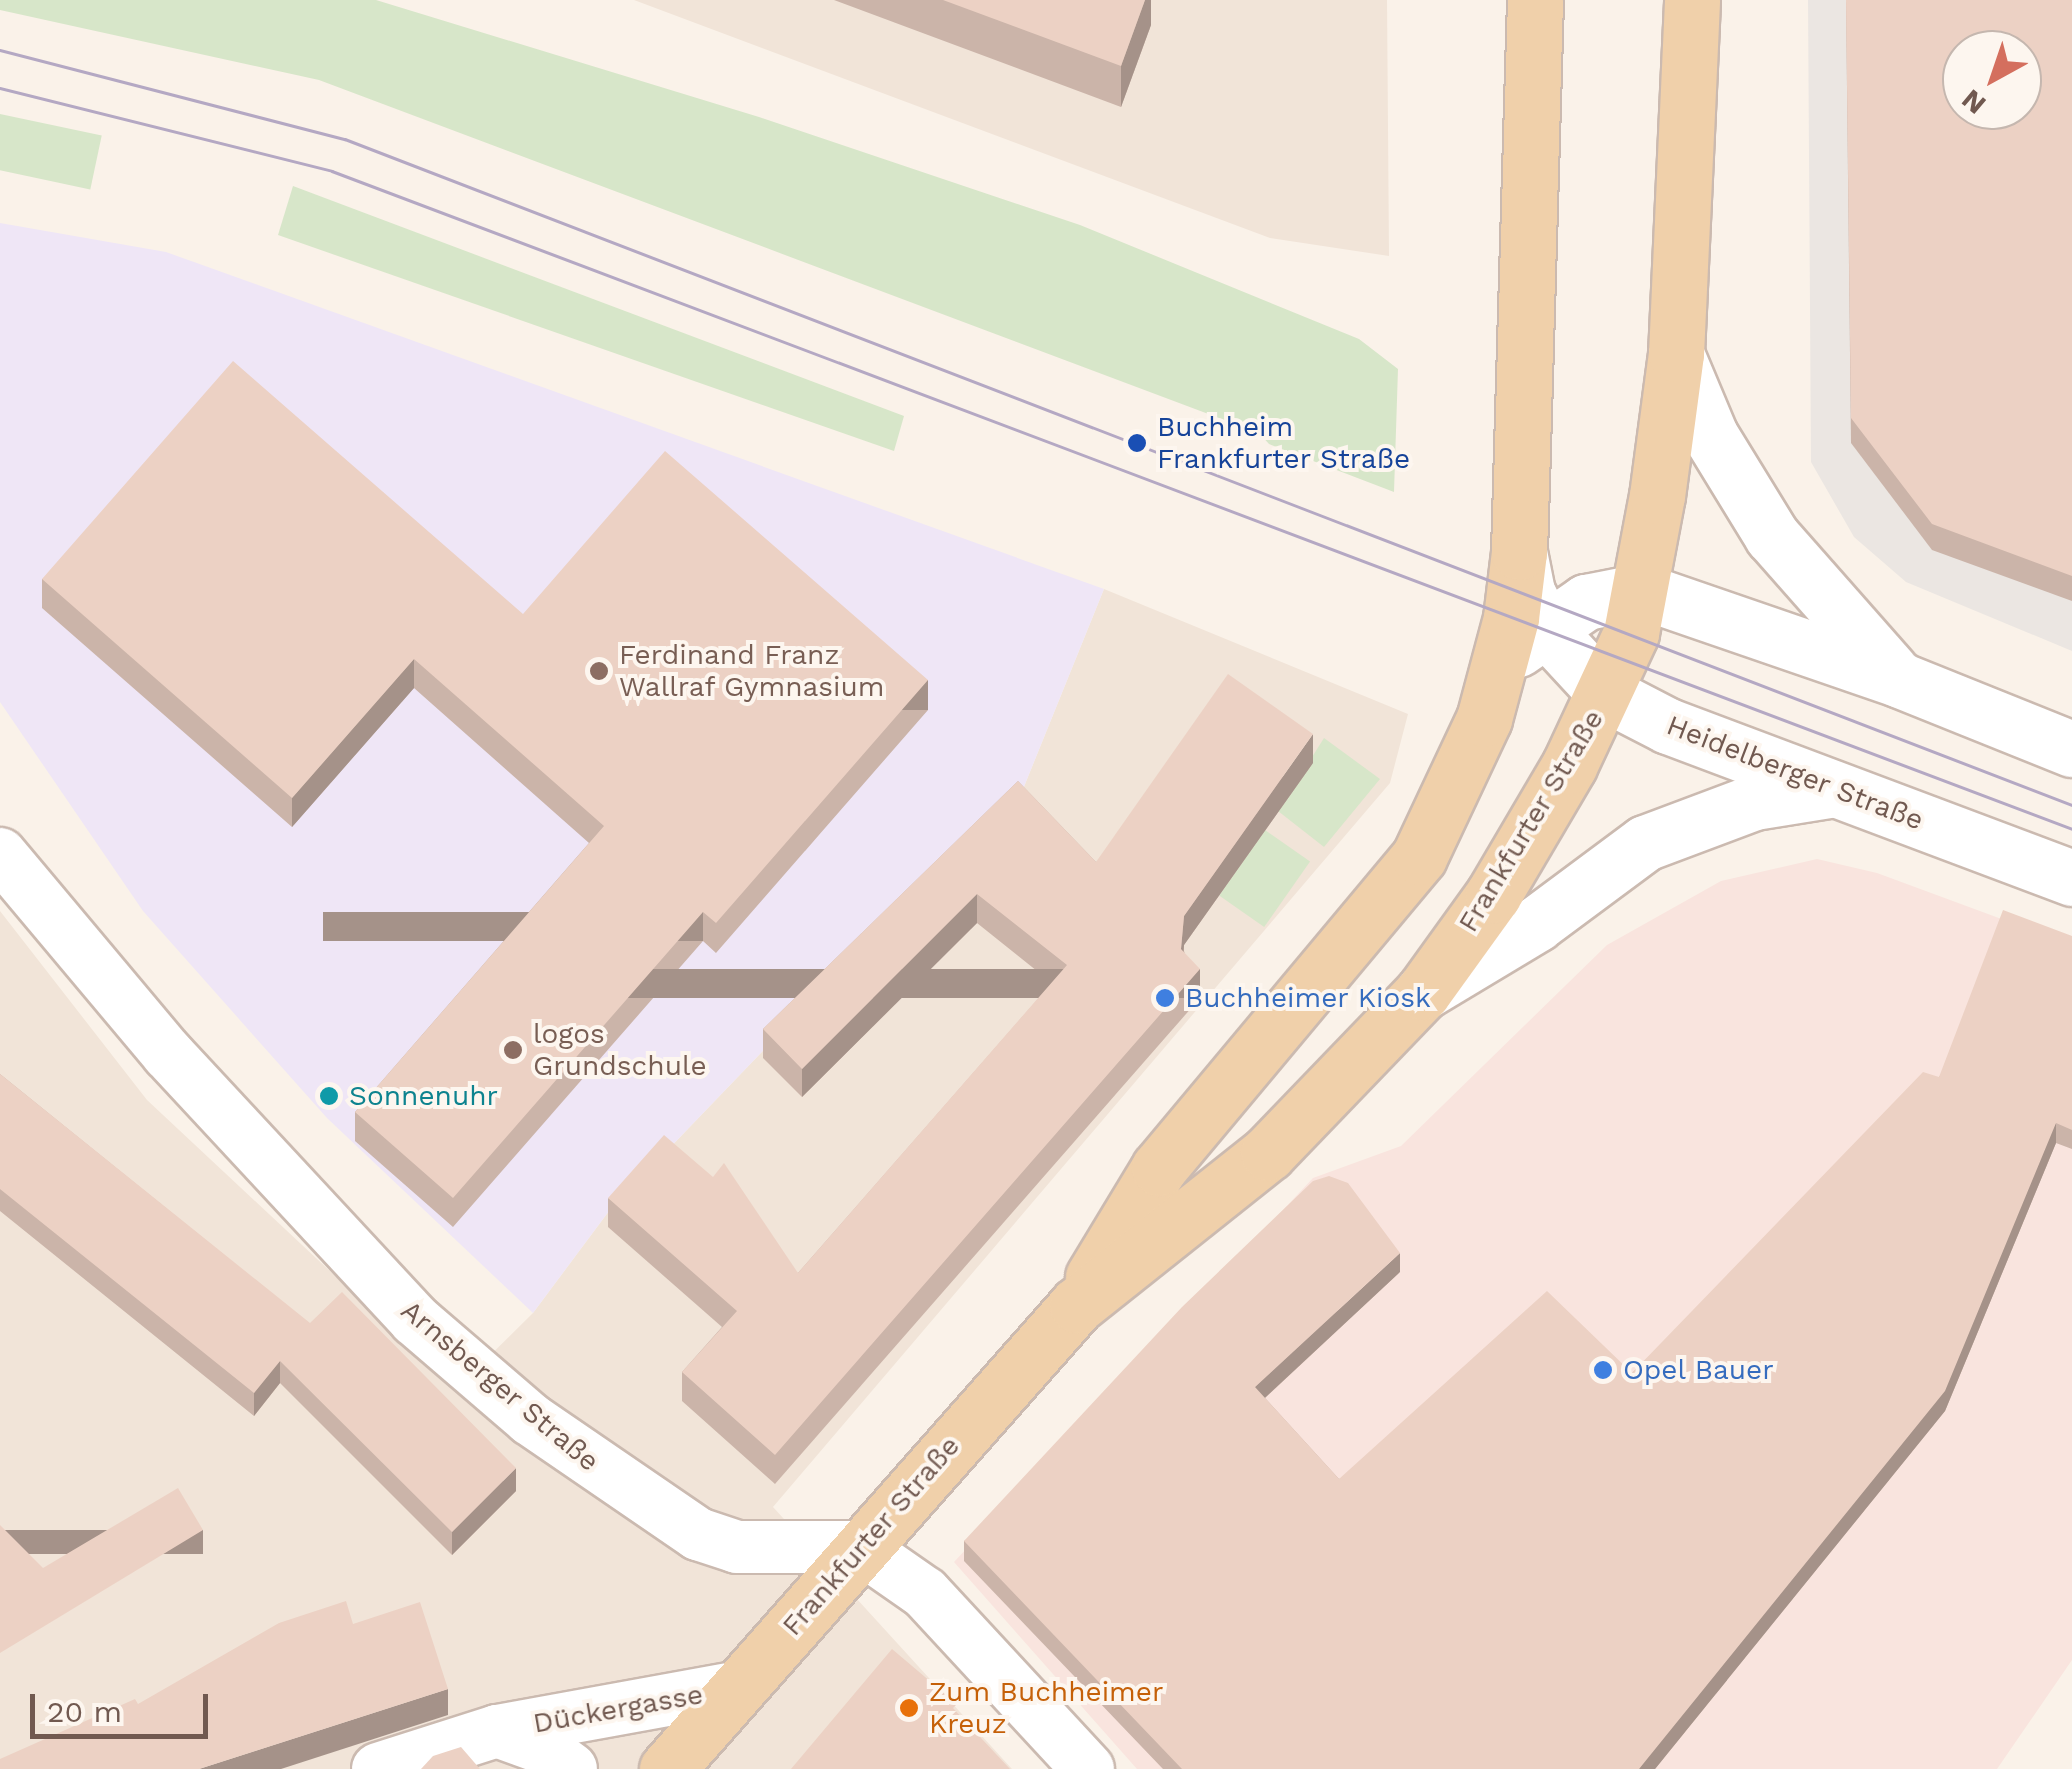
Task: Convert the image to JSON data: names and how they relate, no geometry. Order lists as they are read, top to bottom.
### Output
{
  "streets": {
    "main road": ["Frankfurter Straße"],
    "street": ["Heidelberger Straße", "Arnsberger Straße", "Dückergasse"]
  },
  "crossings": [
    ["Heidelberger Straße", "Frankfurter Straße"],
    ["Frankfurter Straße", "Arnsberger Straße"],
    ["Frankfurter Straße", "Dückergasse"]
  ],
  "places": [
    "Buchheim Frankfurter Straße",
    "Ferdinand Franz Wallraf Gymnasium",
    "Buchheimer Kiosk",
    "logos Grundschule",
    "Sonnenuhr",
    "Opel Bauer",
    "Zum Buchheimer Kreuz"
  ],
  "scale_bar": "20 m",
  "north": "bottom left"
}
